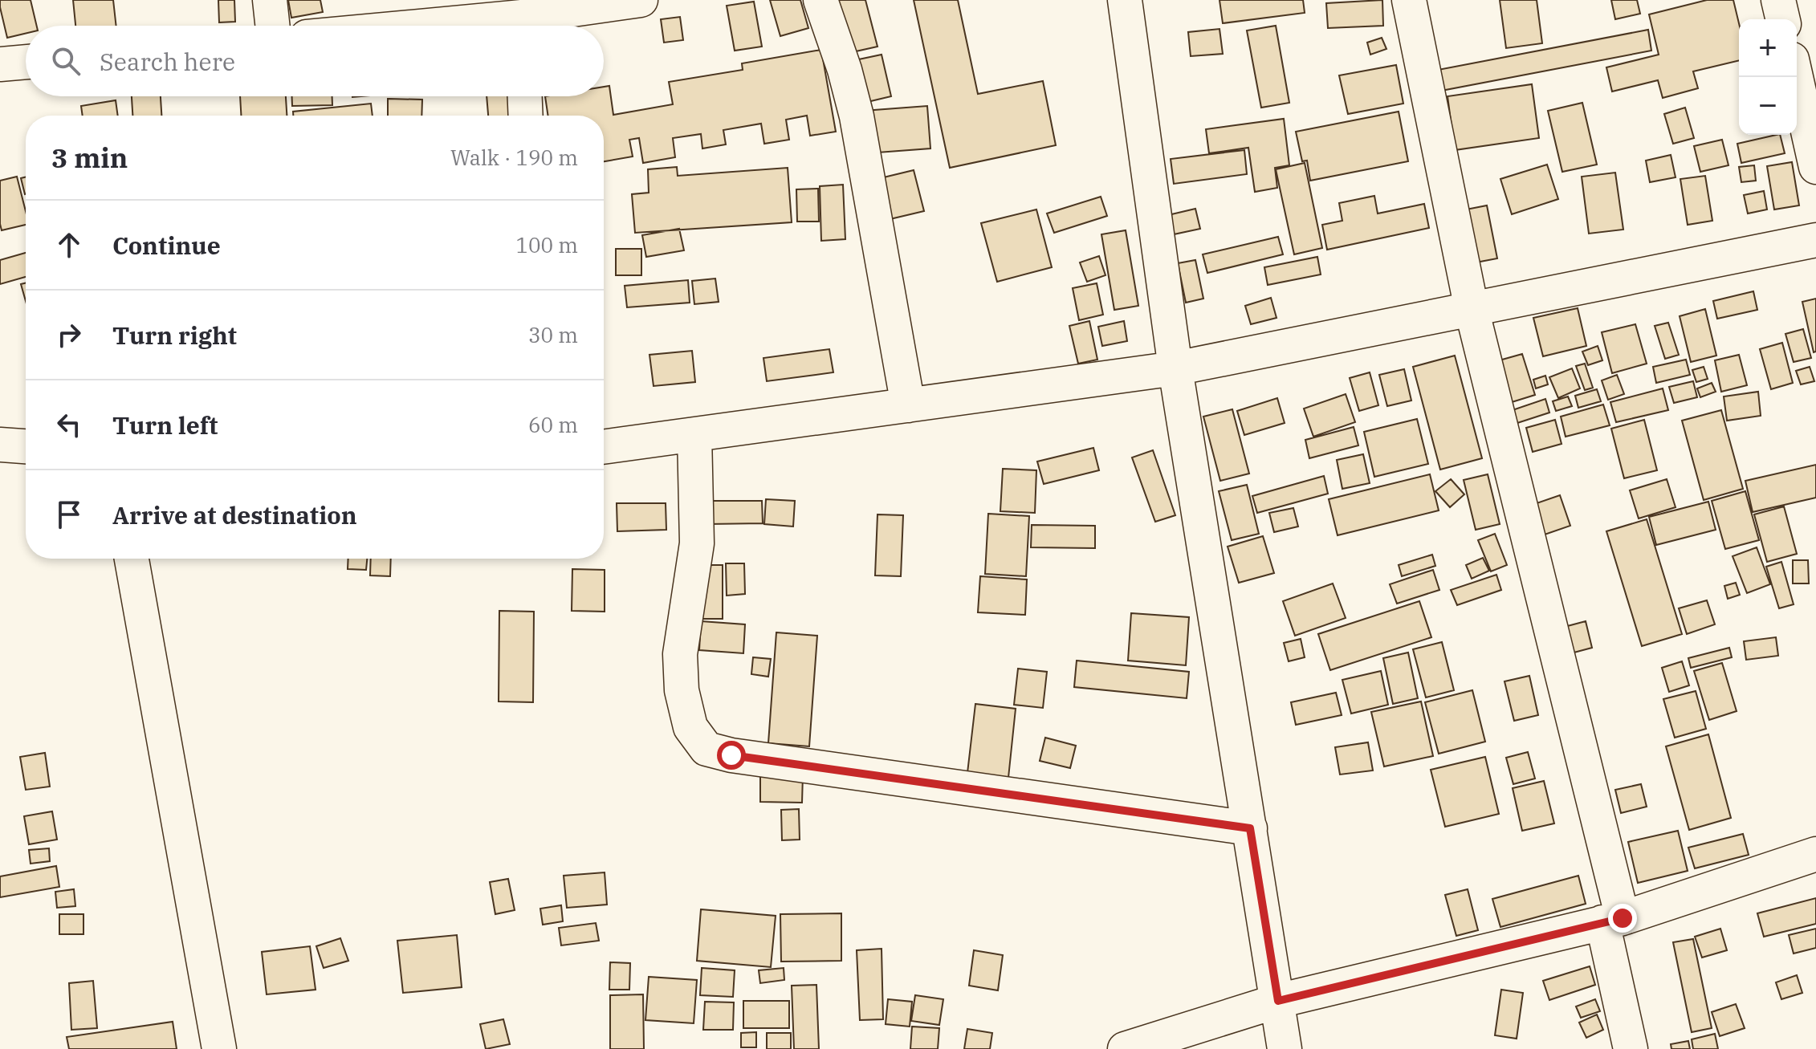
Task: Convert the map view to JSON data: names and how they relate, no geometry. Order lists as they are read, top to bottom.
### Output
{
  "page": {
    "map_buttons": ["+", "−"],
    "search": "Search here",
    "heading": ["3 min", "Walk · 190 m"],
    "list": [
      ["Continue", "100 m"],
      ["Turn right", "30 m"],
      ["Turn left", "60 m"],
      "Arrive at destination"
    ]
  }
}
